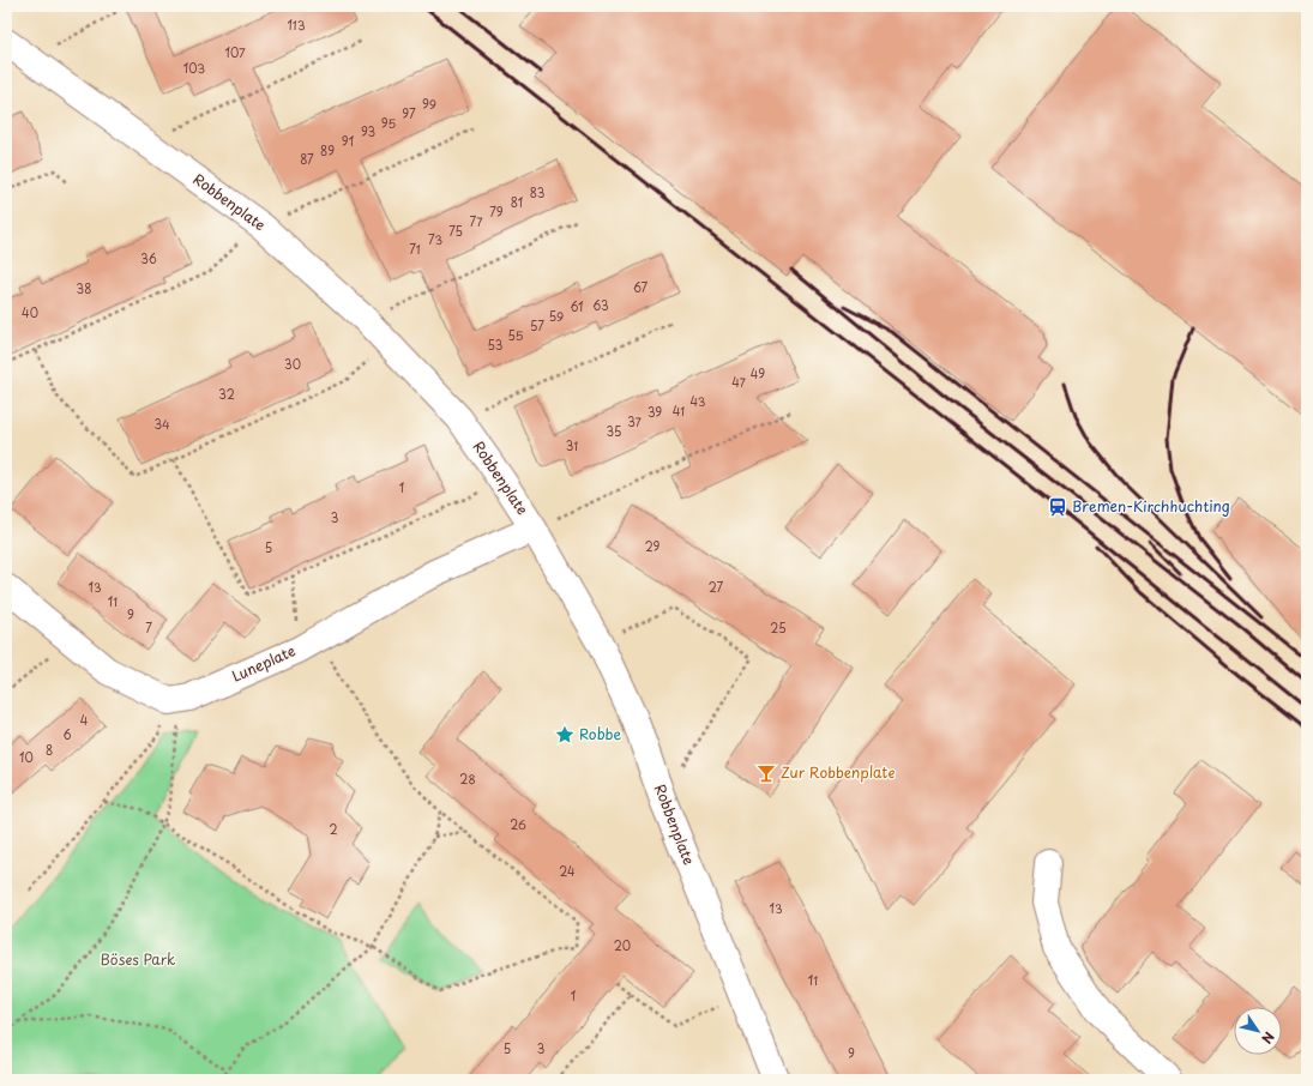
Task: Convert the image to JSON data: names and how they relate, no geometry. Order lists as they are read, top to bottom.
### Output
{
  "streets": {
    "street": ["Robbenplate", "Luneplate"]
  },
  "crossings": [
    ["Robbenplate", "Luneplate"]
  ],
  "parks": ["Böses Park"],
  "places": {
    "station": ["Bremen-Kirchhuchting"],
    "place": ["Robbe"],
    "bar": ["Zur Robbenplate"]
  },
  "house_numbers": [
    "113",
    "107",
    "103",
    "99",
    "97",
    "95",
    "93",
    "91",
    "89",
    "87",
    "83",
    "81",
    "79",
    "77",
    "75",
    "73",
    "71",
    "36",
    "67",
    "38",
    "63",
    "61",
    "40",
    "59",
    "57",
    "55",
    "53",
    "30",
    "49",
    "47",
    "32",
    "43",
    "41",
    "39",
    "37",
    "34",
    "35",
    "31",
    "1",
    "3",
    "29",
    "5",
    "13",
    "27",
    "11",
    "9",
    "7",
    "25",
    "4",
    "6",
    "8",
    "10",
    "28",
    "26",
    "2",
    "24",
    "13",
    "20",
    "11",
    "1",
    "5",
    "3",
    "9"
  ],
  "north": "bottom right"
}
